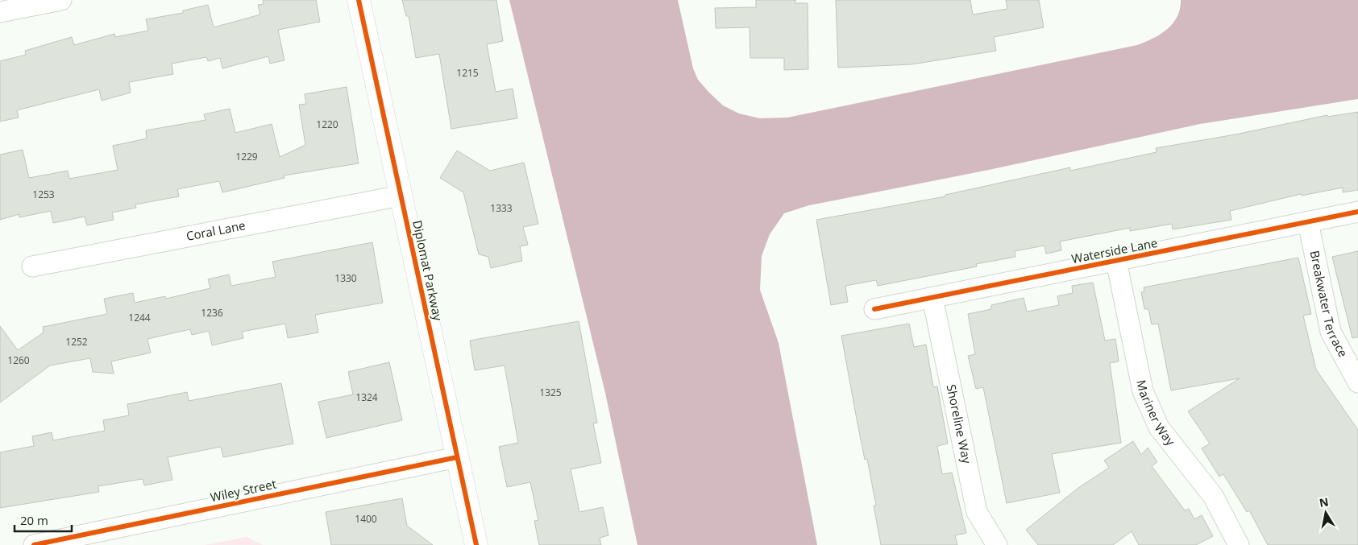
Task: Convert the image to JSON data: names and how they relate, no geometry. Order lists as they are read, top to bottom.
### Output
{
  "streets": {
    "street": [
      "Coral Lane",
      "Waterside Lane",
      "Diplomat Parkway",
      "Breakwater Terrace",
      "Mariner Way",
      "Shoreline Way",
      "Wiley Street"
    ]
  },
  "crossings": [
    ["Coral Lane", "Diplomat Parkway"],
    ["Waterside Lane", "Breakwater Terrace"],
    ["Waterside Lane", "Mariner Way"],
    ["Waterside Lane", "Shoreline Way"],
    ["Diplomat Parkway", "Wiley Street"]
  ],
  "house_numbers": [
    "1215",
    "1220",
    "1229",
    "1253",
    "1333",
    "1330",
    "1236",
    "1244",
    "1252",
    "1260",
    "1325",
    "1324",
    "1400"
  ],
  "scale_bar": "20 m",
  "north": "top"
}
